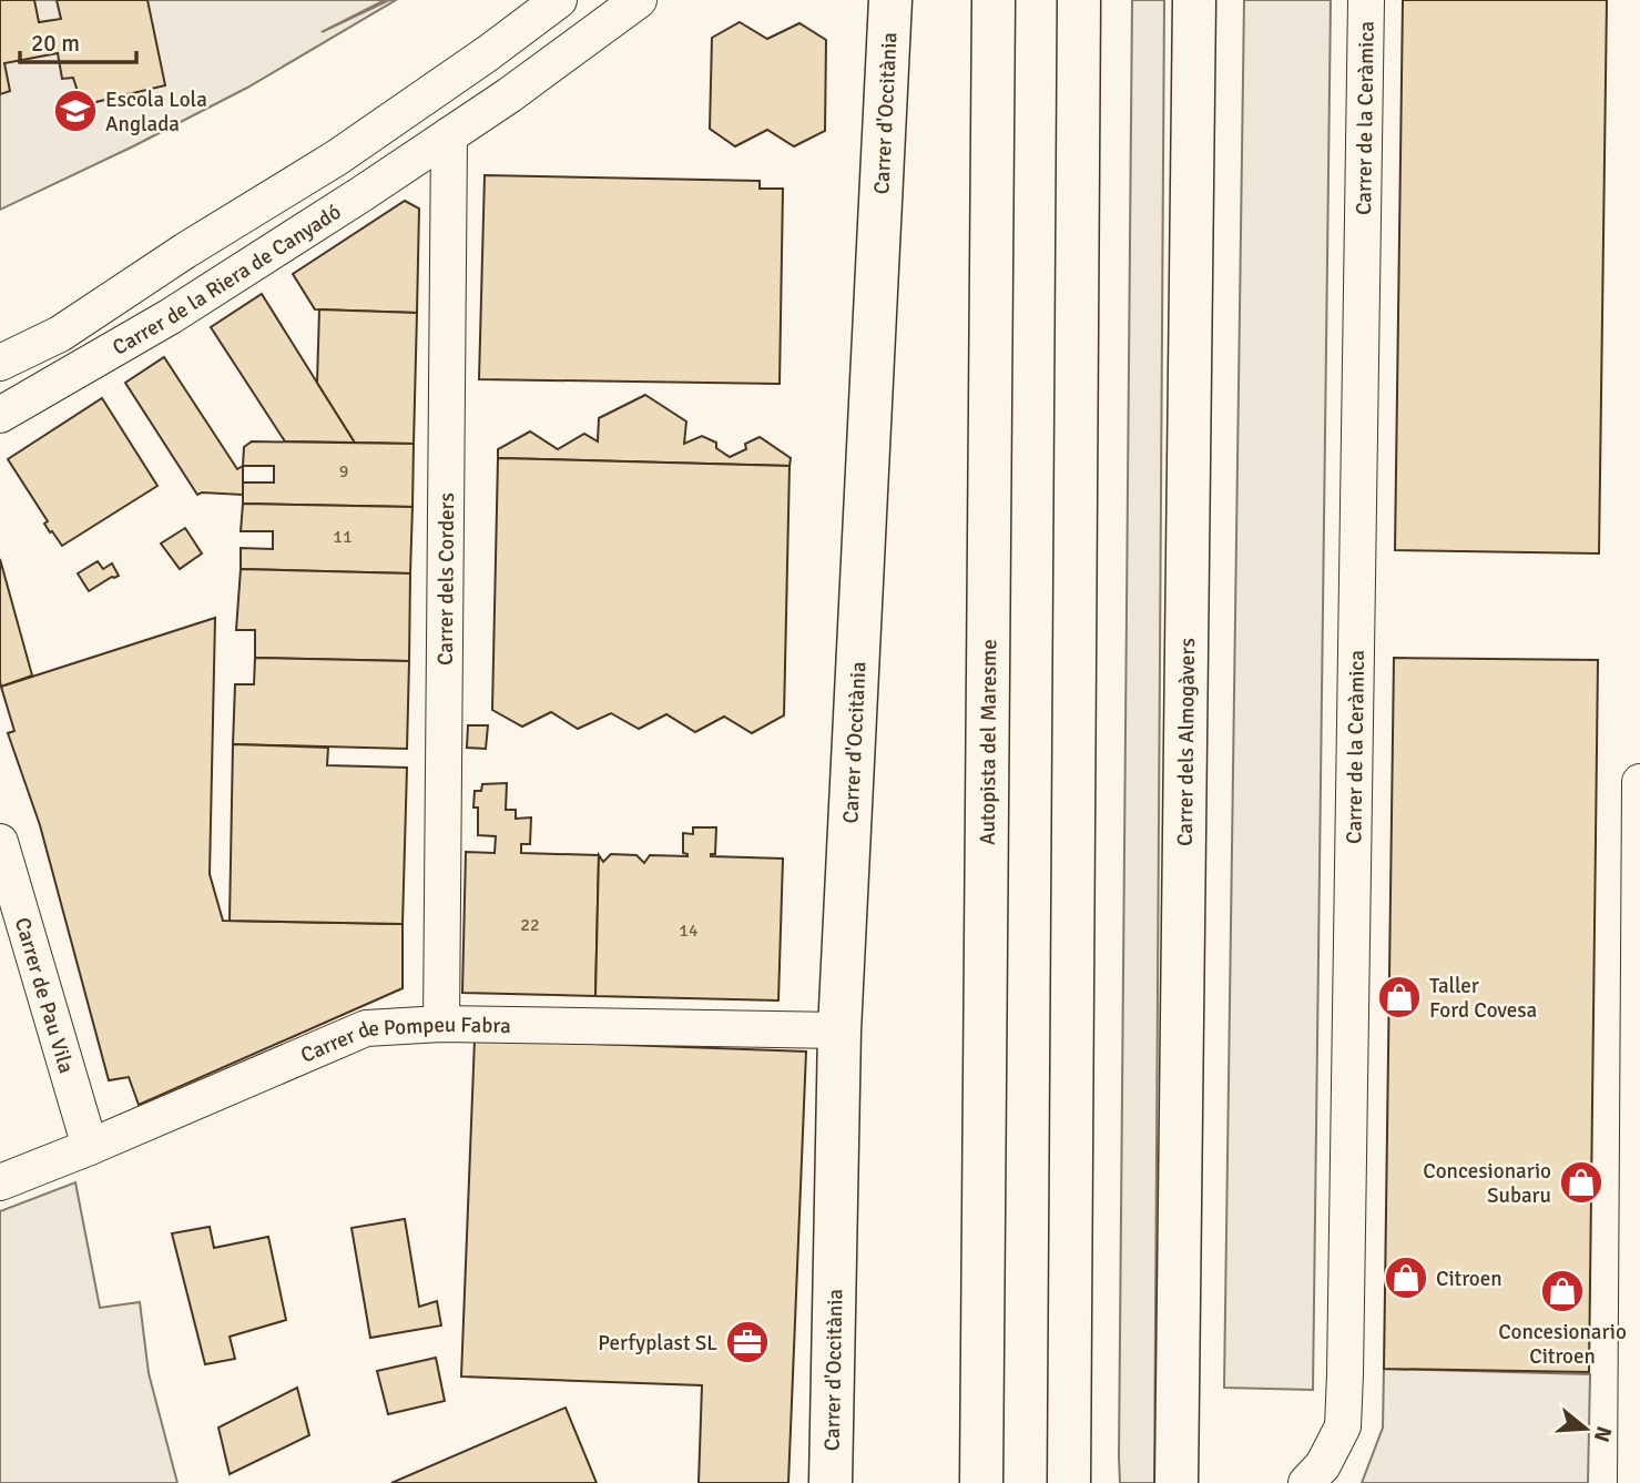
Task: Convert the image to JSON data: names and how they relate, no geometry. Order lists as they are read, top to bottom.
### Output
{
  "streets": {
    "main road": ["Carrer d'Occitània", "Autopista del Maresme", "Carrer dels Almogàvers"],
    "street": [
      "Carrer de la Ceràmica",
      "Carrer de la Riera de Canyadó",
      "Carrer dels Corders",
      "Carrer de Pau Vila",
      "Carrer de Pompeu Fabra"
    ]
  },
  "crossings": [
    ["Carrer d'Occitània", "Carrer de Pompeu Fabra"],
    ["Carrer de la Riera de Canyadó", "Carrer dels Corders"],
    ["Carrer dels Corders", "Carrer de Pompeu Fabra"],
    ["Carrer de Pau Vila", "Carrer de Pompeu Fabra"]
  ],
  "places": {
    "school or university": ["Escola Lola Anglada"],
    "shop": [
      "Taller Ford Covesa",
      "Concesionario Subaru",
      "Citroen",
      "Concesionario Citroen"
    ],
    "office": ["Perfyplast SL"]
  },
  "house_numbers": [
    "9",
    "11",
    "22",
    "14"
  ],
  "scale_bar": "20 m",
  "north": "right"
}
